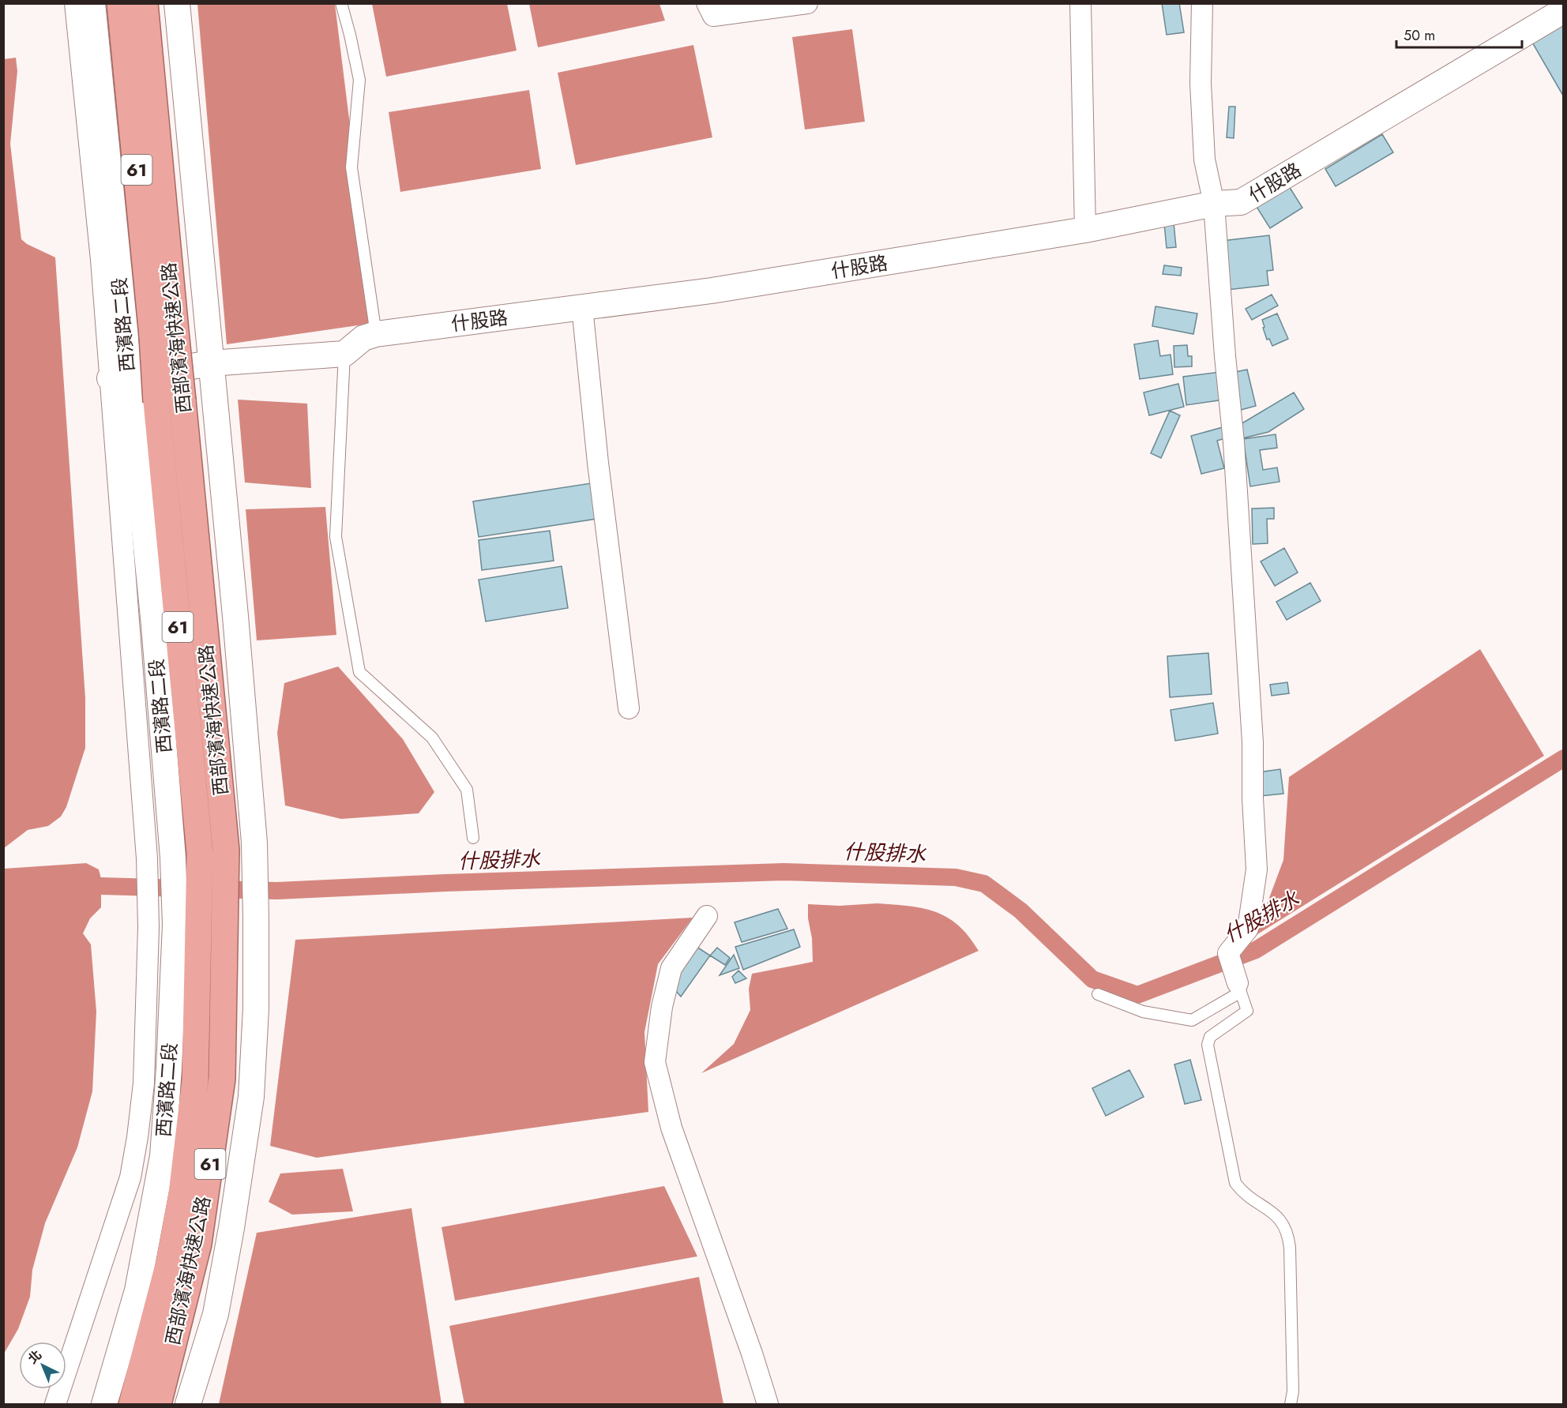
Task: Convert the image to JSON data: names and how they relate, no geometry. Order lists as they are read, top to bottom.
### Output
{
  "streets": {
    "highway": ["61", "西部濱海快速公路"],
    "street": ["什股路", "西濱路二段"]
  },
  "crossings": [
    ["西濱路二段", "西部濱海快速公路"]
  ],
  "water": ["什股排水"],
  "scale_bar": "50 m",
  "north": "top left"
}
